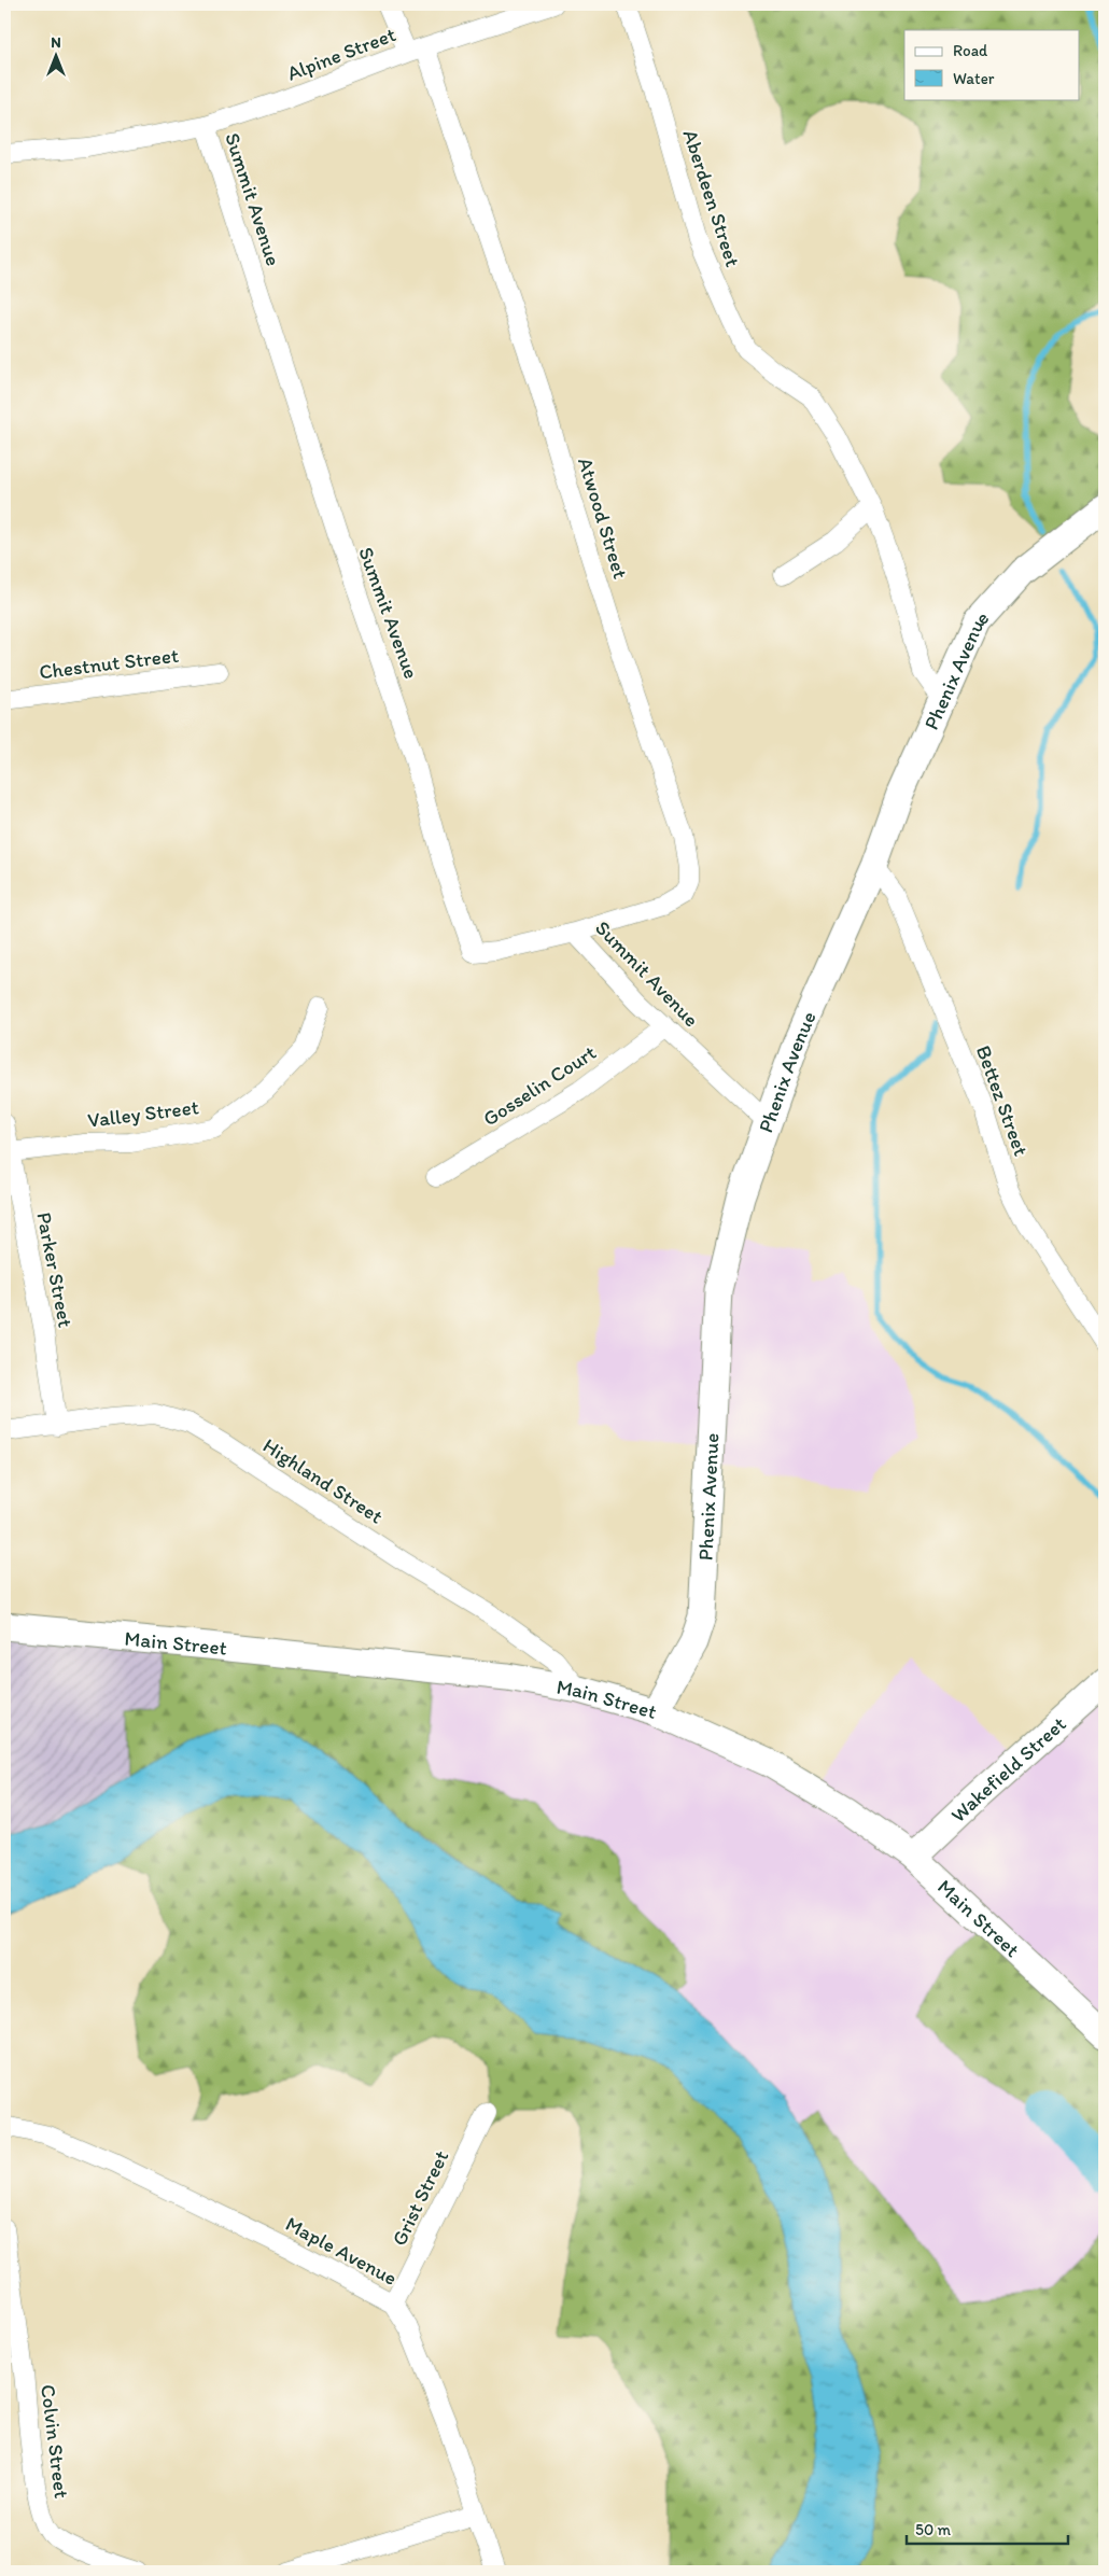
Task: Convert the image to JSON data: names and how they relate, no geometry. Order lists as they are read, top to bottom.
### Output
{
  "streets": {
    "main road": ["Phenix Avenue", "Main Street", "Wakefield Street"],
    "street": [
      "Alpine Street",
      "Aberdeen Street",
      "Summit Avenue",
      "Atwood Street",
      "Chestnut Street",
      "Gosselin Court",
      "Bettez Street",
      "Valley Street",
      "Parker Street",
      "Highland Street",
      "Grist Street",
      "Maple Avenue",
      "Colvin Street"
    ]
  },
  "crossings": [
    ["Alpine Street", "Summit Avenue"],
    ["Alpine Street", "Atwood Street"],
    ["Aberdeen Street", "Phenix Avenue"],
    ["Summit Avenue", "Atwood Street"],
    ["Summit Avenue", "Phenix Avenue"],
    ["Summit Avenue", "Gosselin Court"],
    ["Phenix Avenue", "Bettez Street"],
    ["Phenix Avenue", "Main Street"],
    ["Valley Street", "Parker Street"],
    ["Parker Street", "Highland Street"],
    ["Highland Street", "Main Street"],
    ["Main Street", "Wakefield Street"],
    ["Grist Street", "Maple Avenue"]
  ],
  "legend": ["Road", "Water"],
  "scale_bar": "50 m",
  "north": "top"
}
